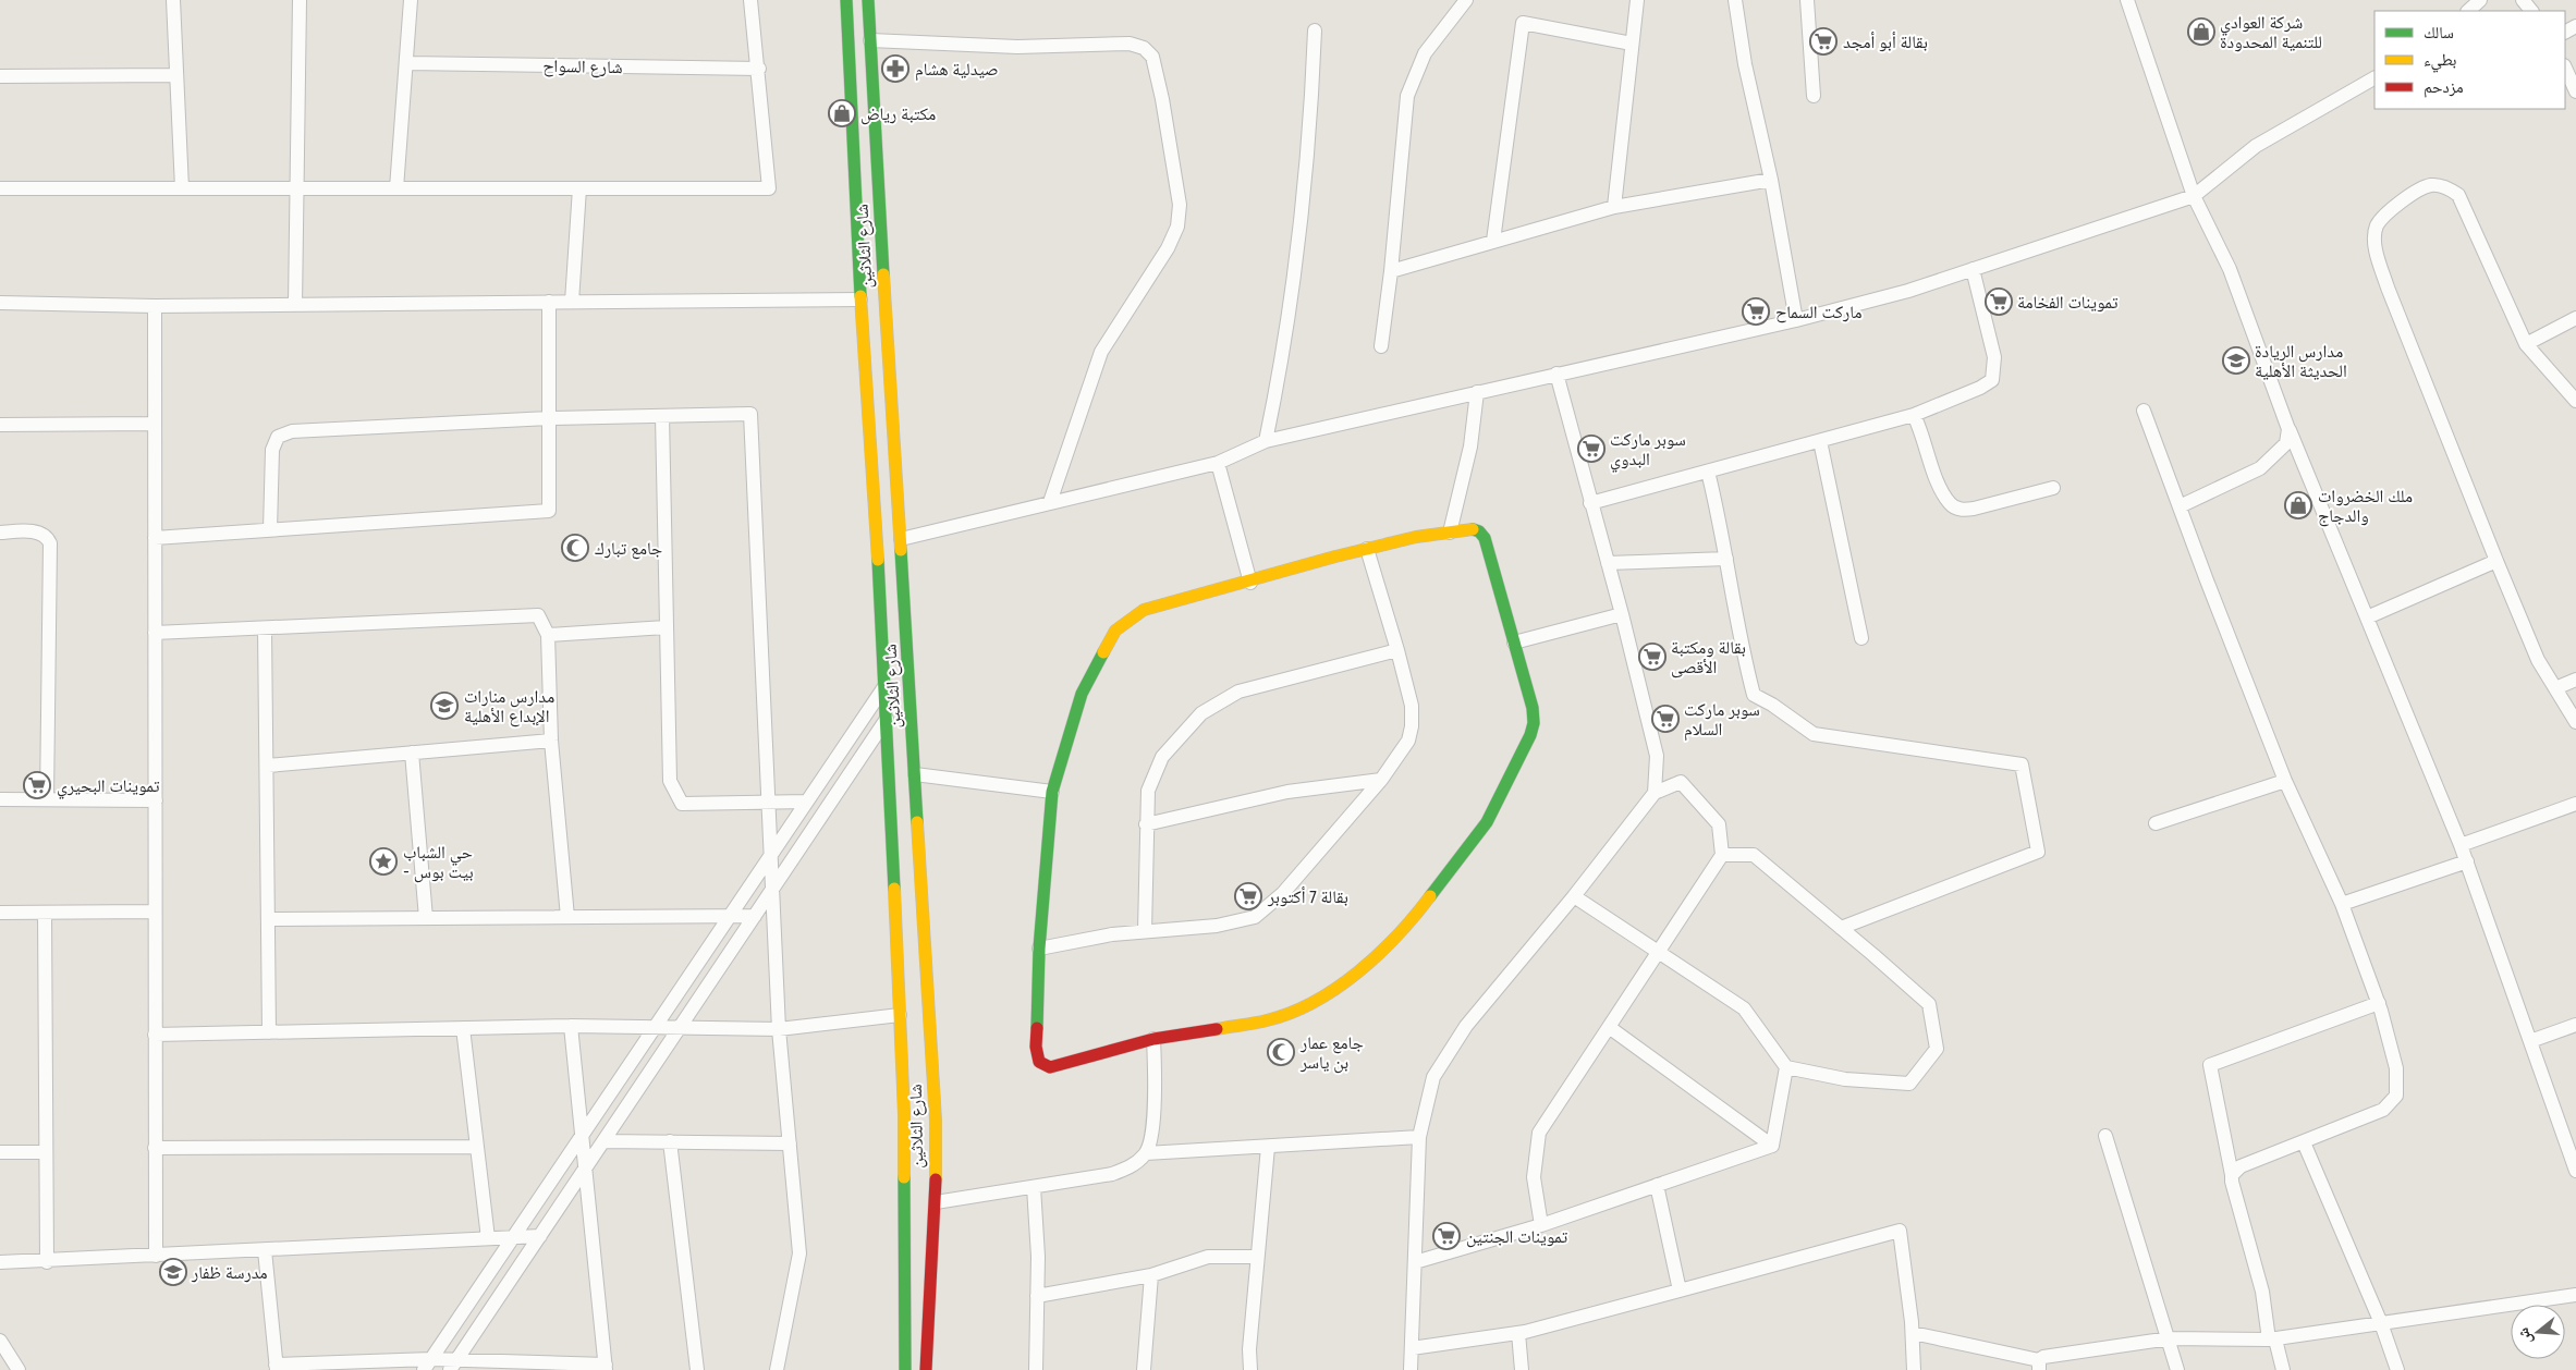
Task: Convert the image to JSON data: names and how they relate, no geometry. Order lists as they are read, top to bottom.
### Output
{
  "streets": {
    "street": ["شارع السواح", "شارع الثلاثين"]
  },
  "places": {
    "shop": ["شركة العوادي للتنمية المحدودة", "مكتبة رياض", "ملك الخضروات والدجاج"],
    "supermarket": [
      "بقالة أبو أمجد",
      "تموينات الفخامة",
      "ماركت السماح",
      "سوبر ماركت البدوي",
      "بقالة ومكتبة الأقصى",
      "سوبر ماركت السلام",
      "تموينات البحيري",
      "بقالة 7 أكتوبر",
      "تموينات الجنتين"
    ],
    "pharmacy": ["صيدلية هشام"],
    "school or university": ["مدارس الريادة الحديثة الأهلية", "مدارس منارات الإبداع الأهلية", "مدرسة ظفار"],
    "mosque": ["جامع تبارك", "جامع عمار بن ياسر"],
    "place": ["حي الشباب - بيت بوس"]
  },
  "legend": ["سالك", "بطيء", "مزدحم"],
  "north": "left"
}
